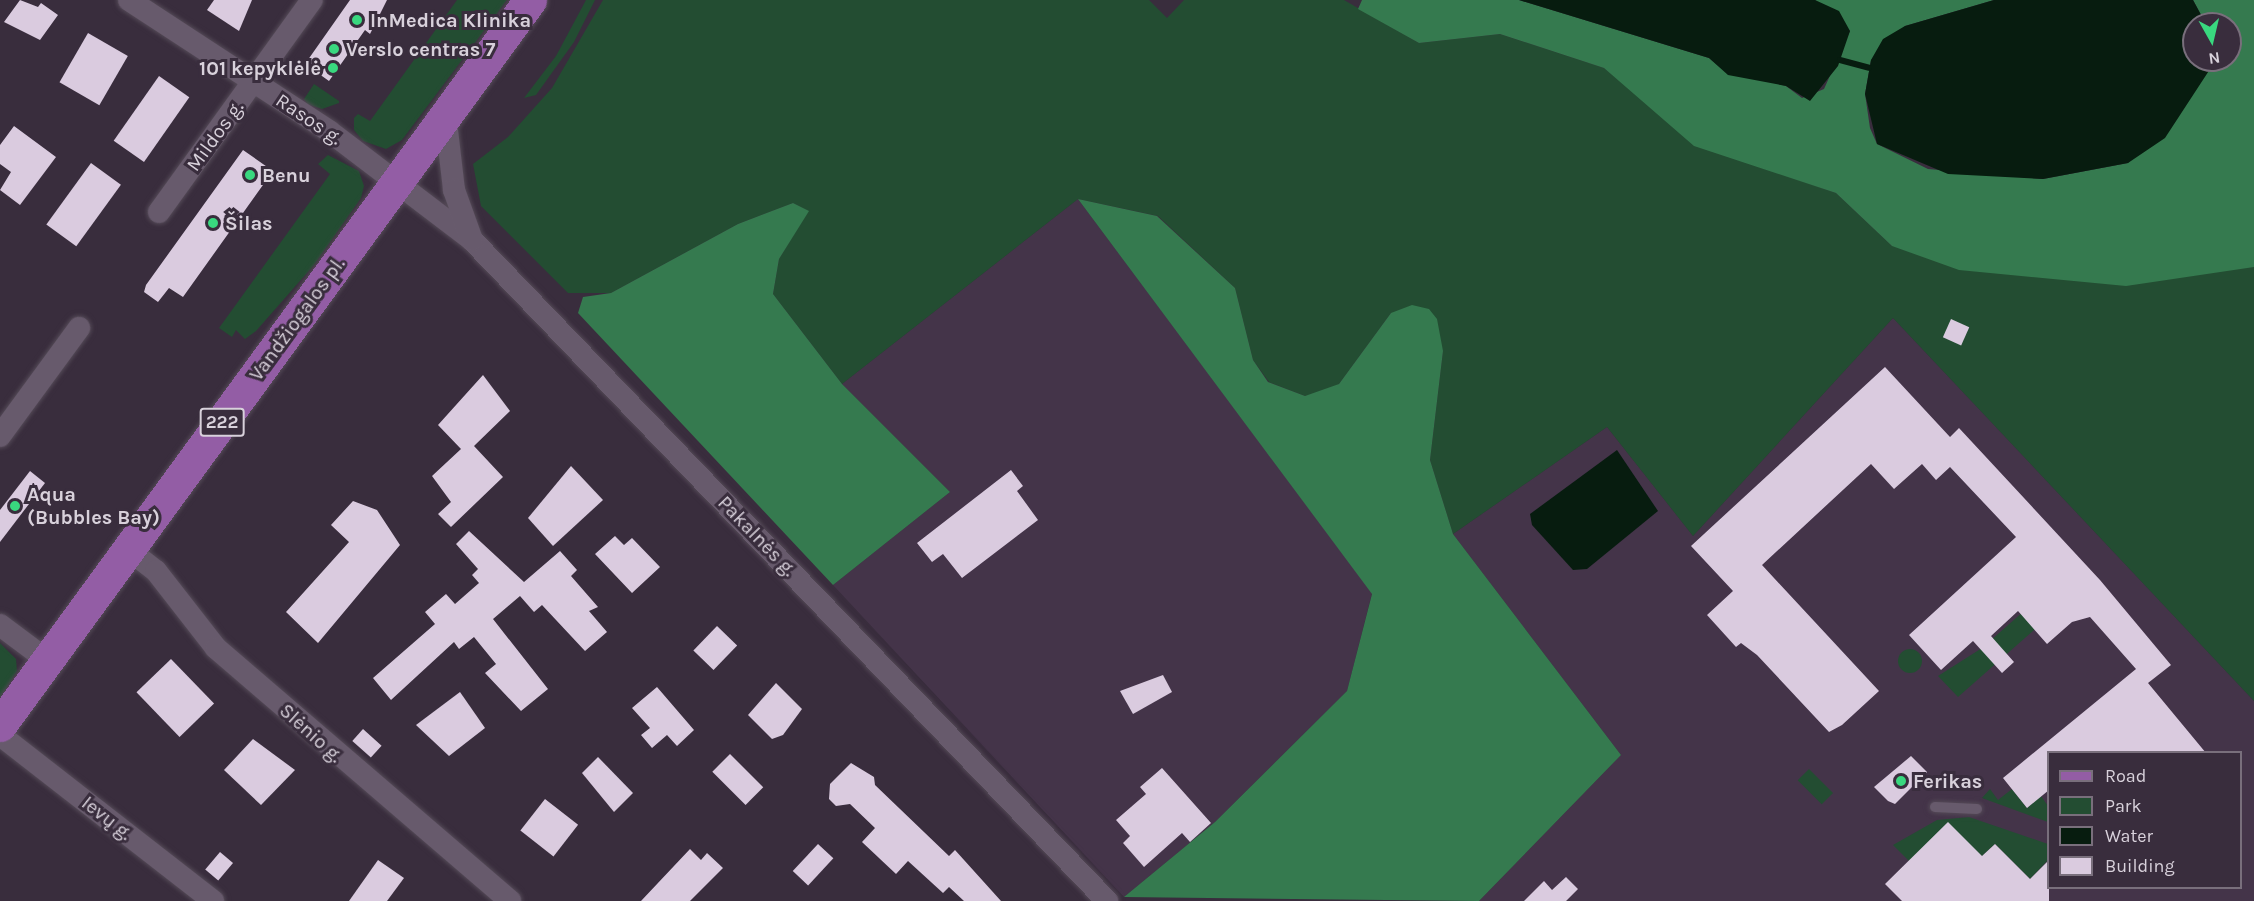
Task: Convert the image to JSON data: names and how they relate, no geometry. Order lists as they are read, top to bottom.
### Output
{
  "streets": {
    "main road": ["Vandžiogalos pl.", "222"],
    "street": [
      "Rasos g.",
      "Mildos g.",
      "Pakalnės g.",
      "Slėnio g.",
      "Ievų g."
    ]
  },
  "crossings": [
    ["Rasos g.", "Mildos g."],
    ["Rasos g.", "Vandžiogalos pl."],
    ["Rasos g.", "Pakalnės g."],
    ["Vandžiogalos pl.", "Pakalnės g."],
    ["Vandžiogalos pl.", "Slėnio g."]
  ],
  "places": [
    "InMedica Klinika",
    "Verslo centras 7",
    "101 kepyklėlė",
    "Benu",
    "Šilas",
    "Aqua (Bubbles Bay)",
    "Ferikas"
  ],
  "legend": [
    "Road",
    "Park",
    "Water",
    "Building"
  ],
  "north": "bottom"
}
